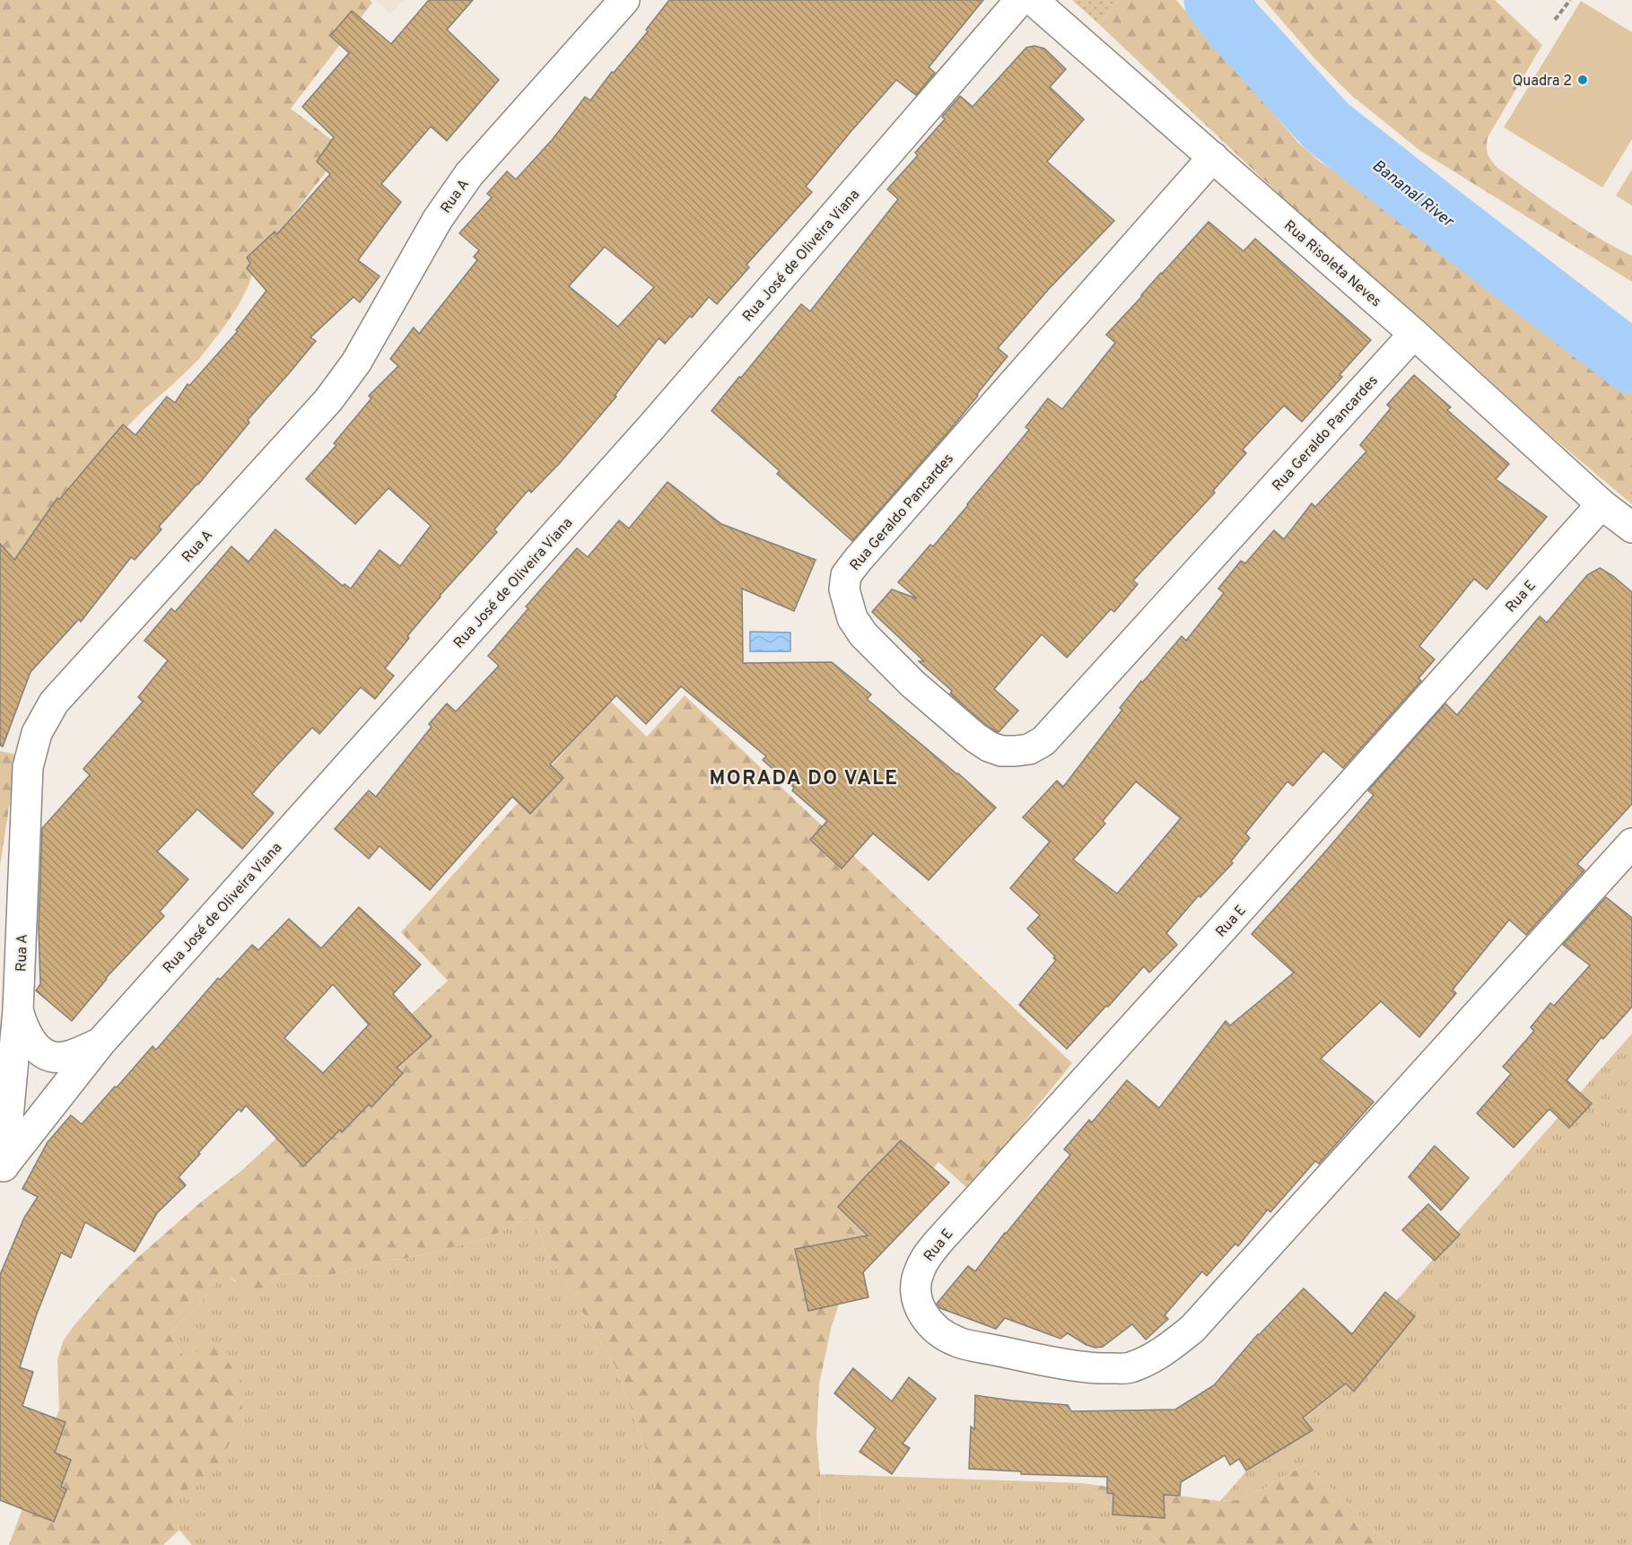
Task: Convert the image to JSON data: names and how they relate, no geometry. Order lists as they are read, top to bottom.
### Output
{
  "streets": {
    "street": [
      "Rua A",
      "Rua José de Oliveira Viana",
      "Rua Risoleta Neves",
      "Rua Geraldo Pancardes",
      "Rua E"
    ]
  },
  "crossings": [
    ["Rua A", "Rua José de Oliveira Viana"],
    ["Rua Risoleta Neves", "Rua Geraldo Pancardes"],
    ["Rua Risoleta Neves", "Rua E"]
  ],
  "districts": ["MORADA DO VALE"],
  "water": ["Bananal River"],
  "places": ["Quadra 2"]
}
